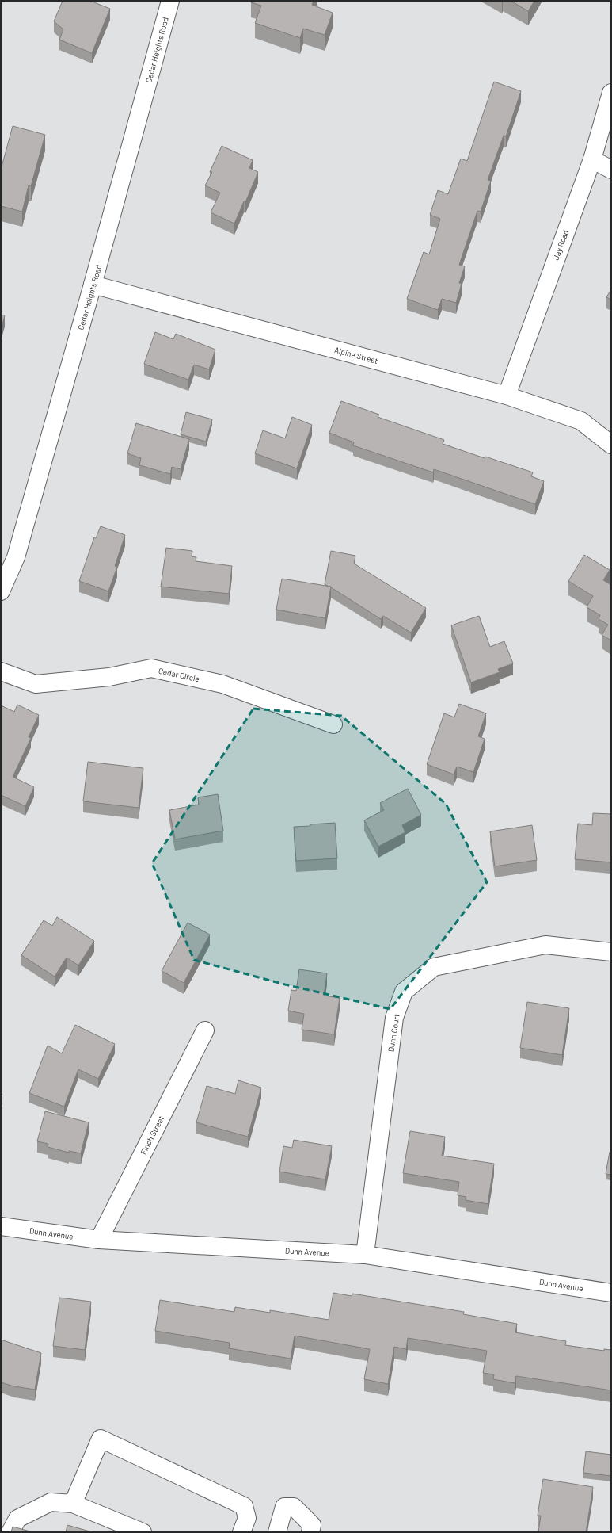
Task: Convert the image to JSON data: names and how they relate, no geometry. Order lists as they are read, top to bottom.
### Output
{
  "streets": {
    "street": [
      "Cedar Heights Road",
      "Jay Road",
      "Alpine Street",
      "Cedar Circle",
      "Dunn Court",
      "Finch Street",
      "Dunn Avenue"
    ]
  },
  "crossings": [
    ["Cedar Heights Road", "Alpine Street"],
    ["Jay Road", "Alpine Street"],
    ["Dunn Court", "Dunn Avenue"],
    ["Finch Street", "Dunn Avenue"]
  ]
}
